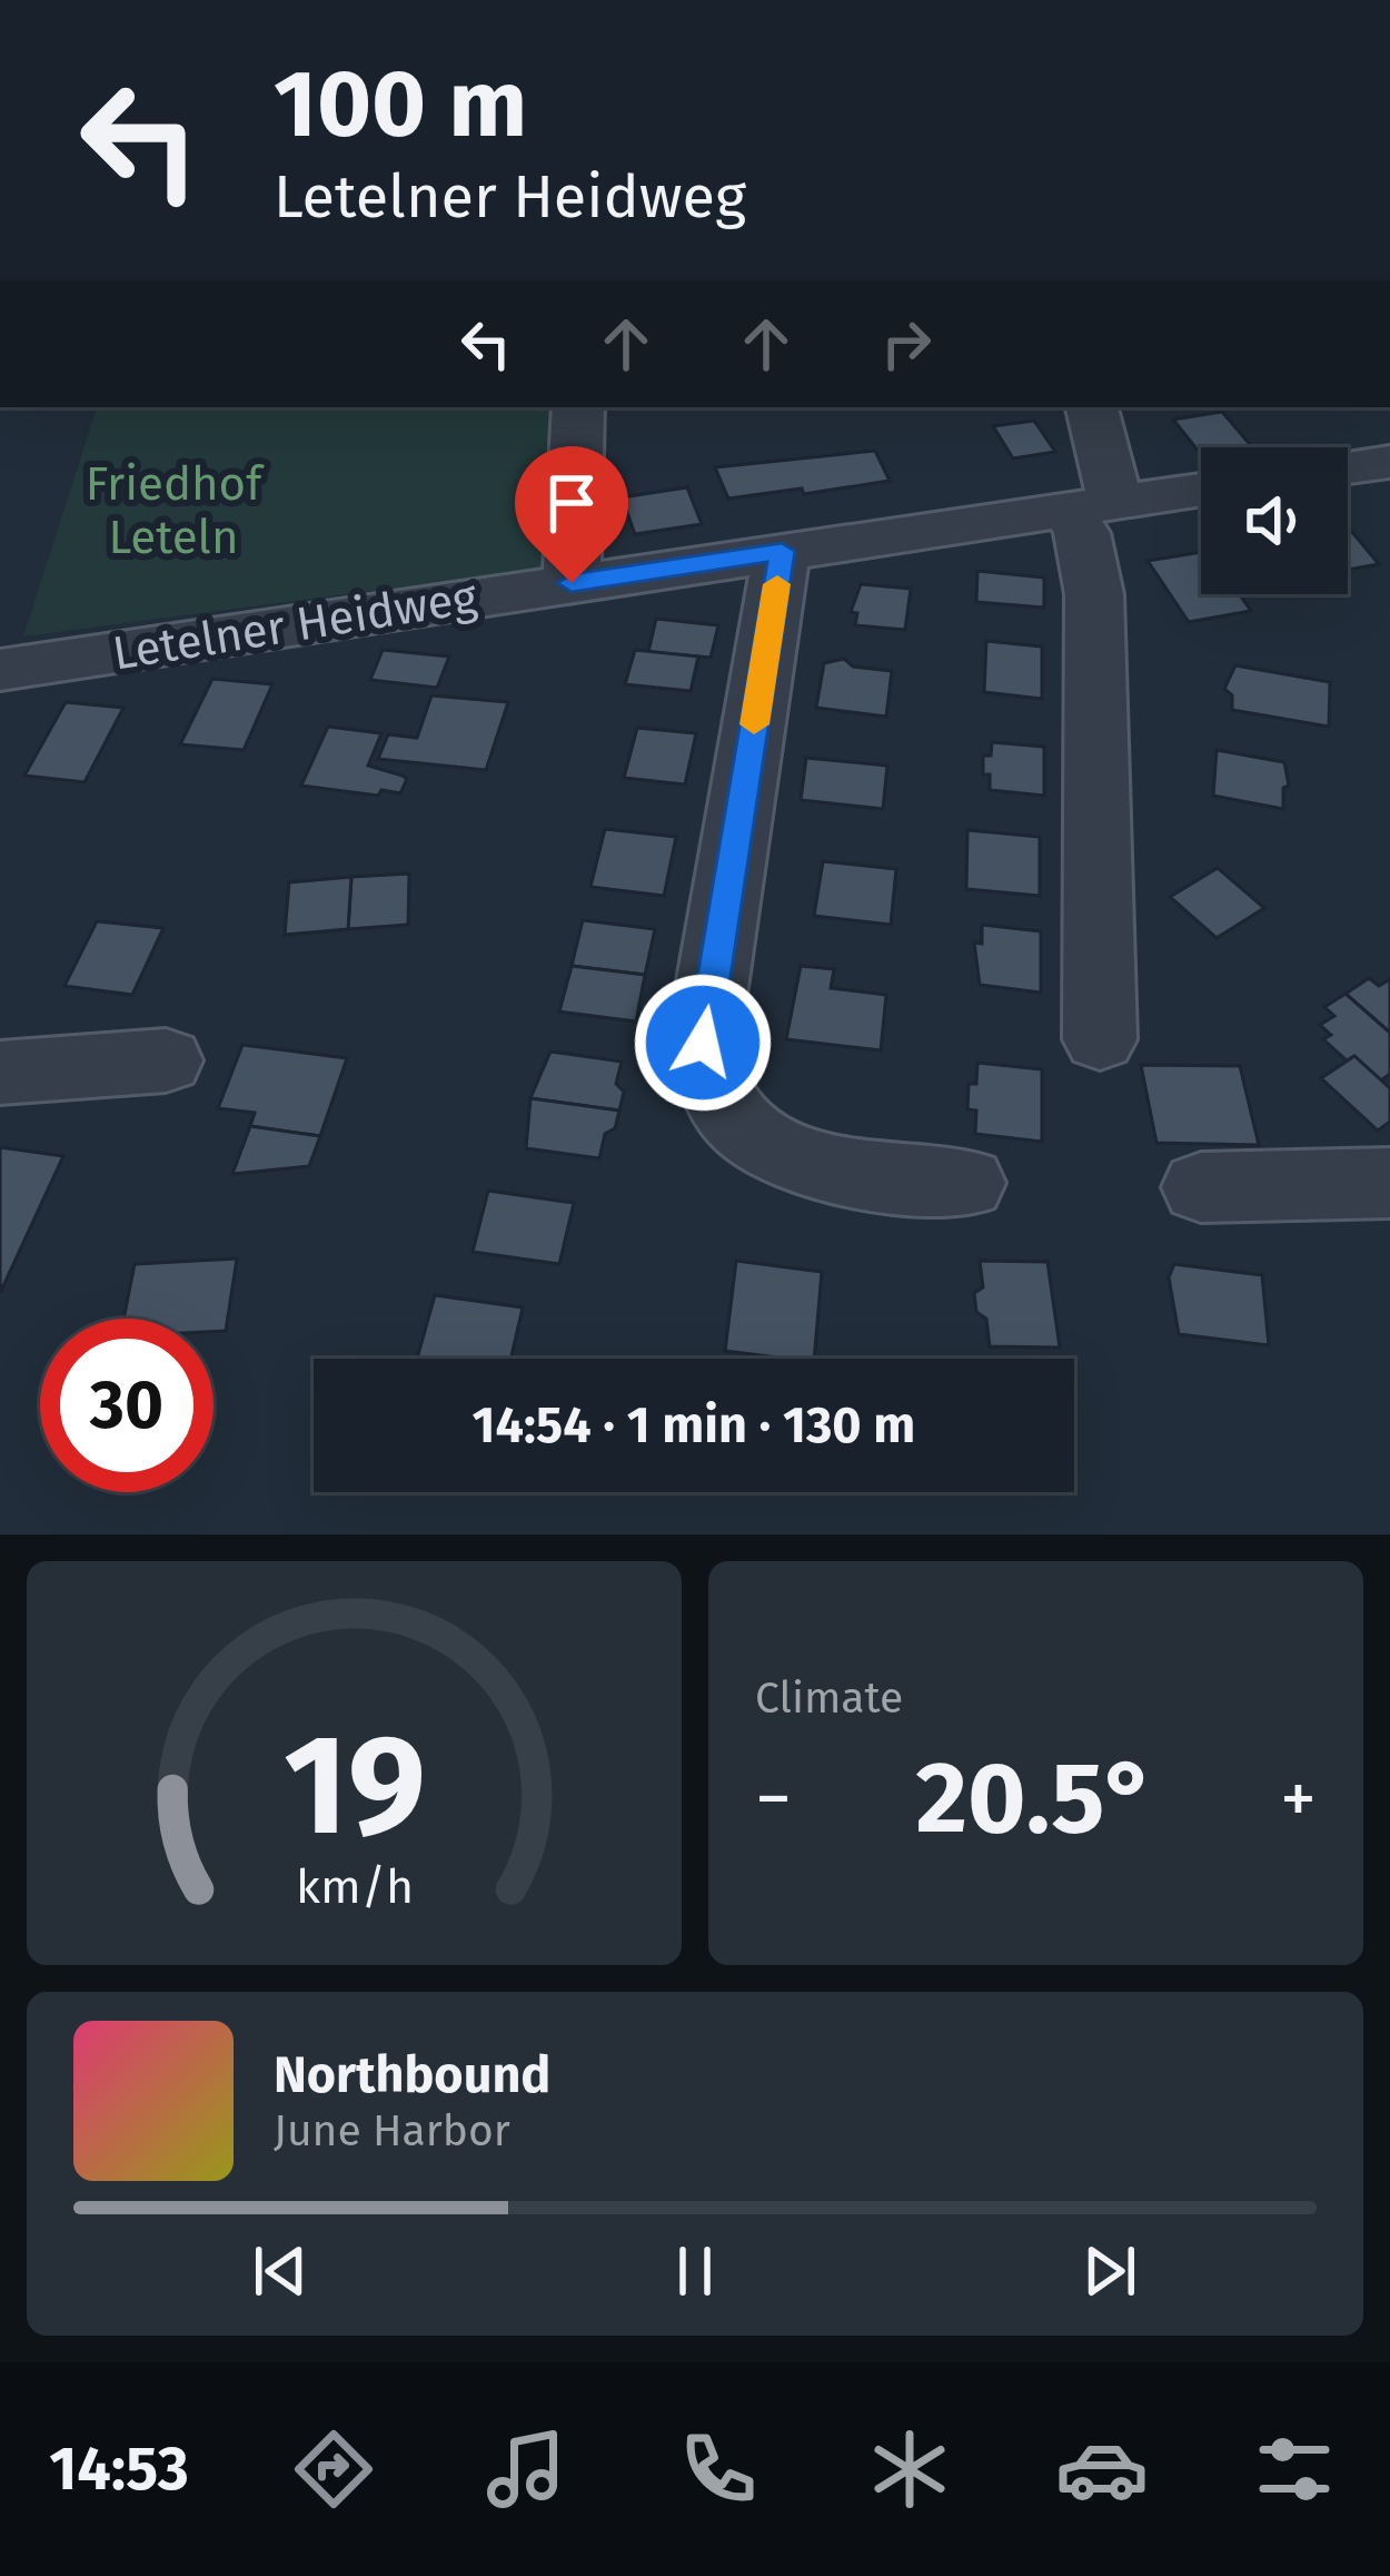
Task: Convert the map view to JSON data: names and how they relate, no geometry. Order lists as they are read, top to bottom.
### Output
{
  "streets": {
    "street": ["Letelner Heidweg"]
  },
  "parks": ["Friedhof Leteln"],
  "page": {
    "turn": ["100 m", "Letelner Heidweg"],
    "limit": "30",
    "trip": "14:54 · 1 min · 130 m",
    "tile": "Climate",
    "heat": ["−", "20.5°", "+"],
    "song": ["Northbound", "June Harbor"],
    "tabs": "14:53",
    "gauge": ["19", "km/h"]
  }
}
